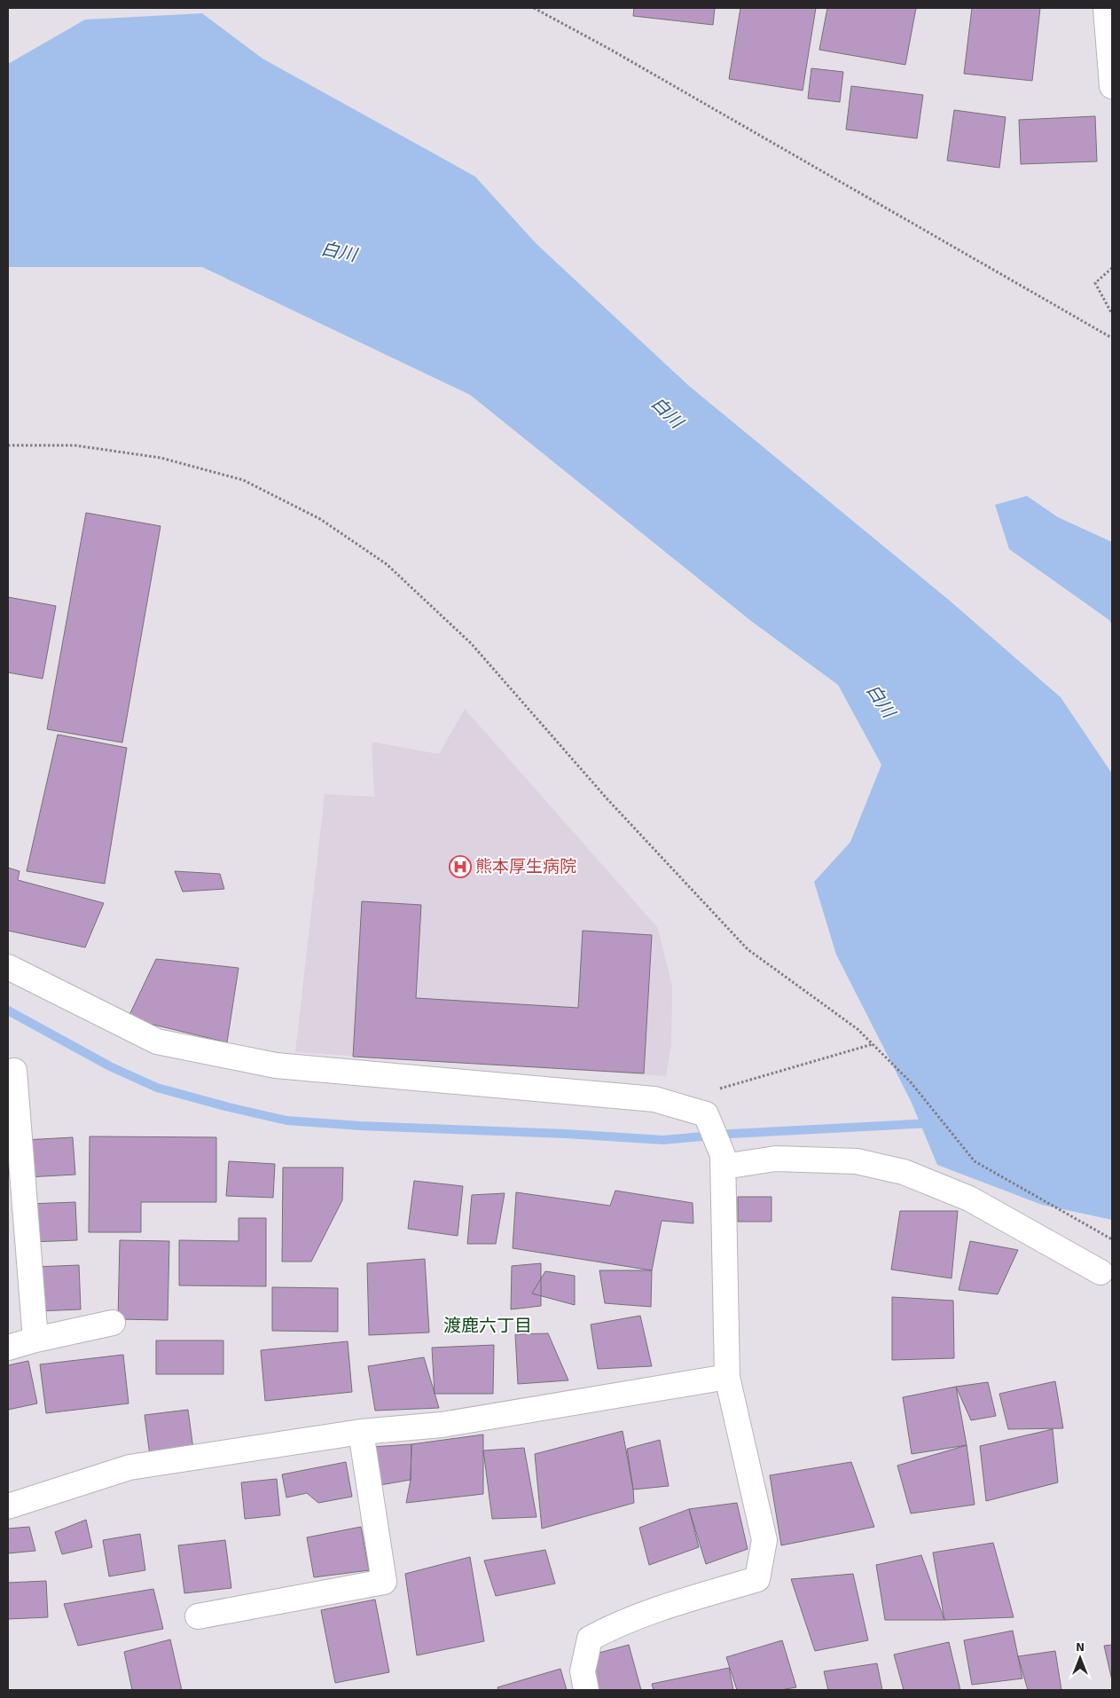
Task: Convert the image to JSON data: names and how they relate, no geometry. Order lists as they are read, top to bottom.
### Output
{
  "districts": ["渡鹿六丁目"],
  "water": ["白川"],
  "places": {
    "hospital": ["熊本厚生病院"]
  },
  "north": "top"
}
